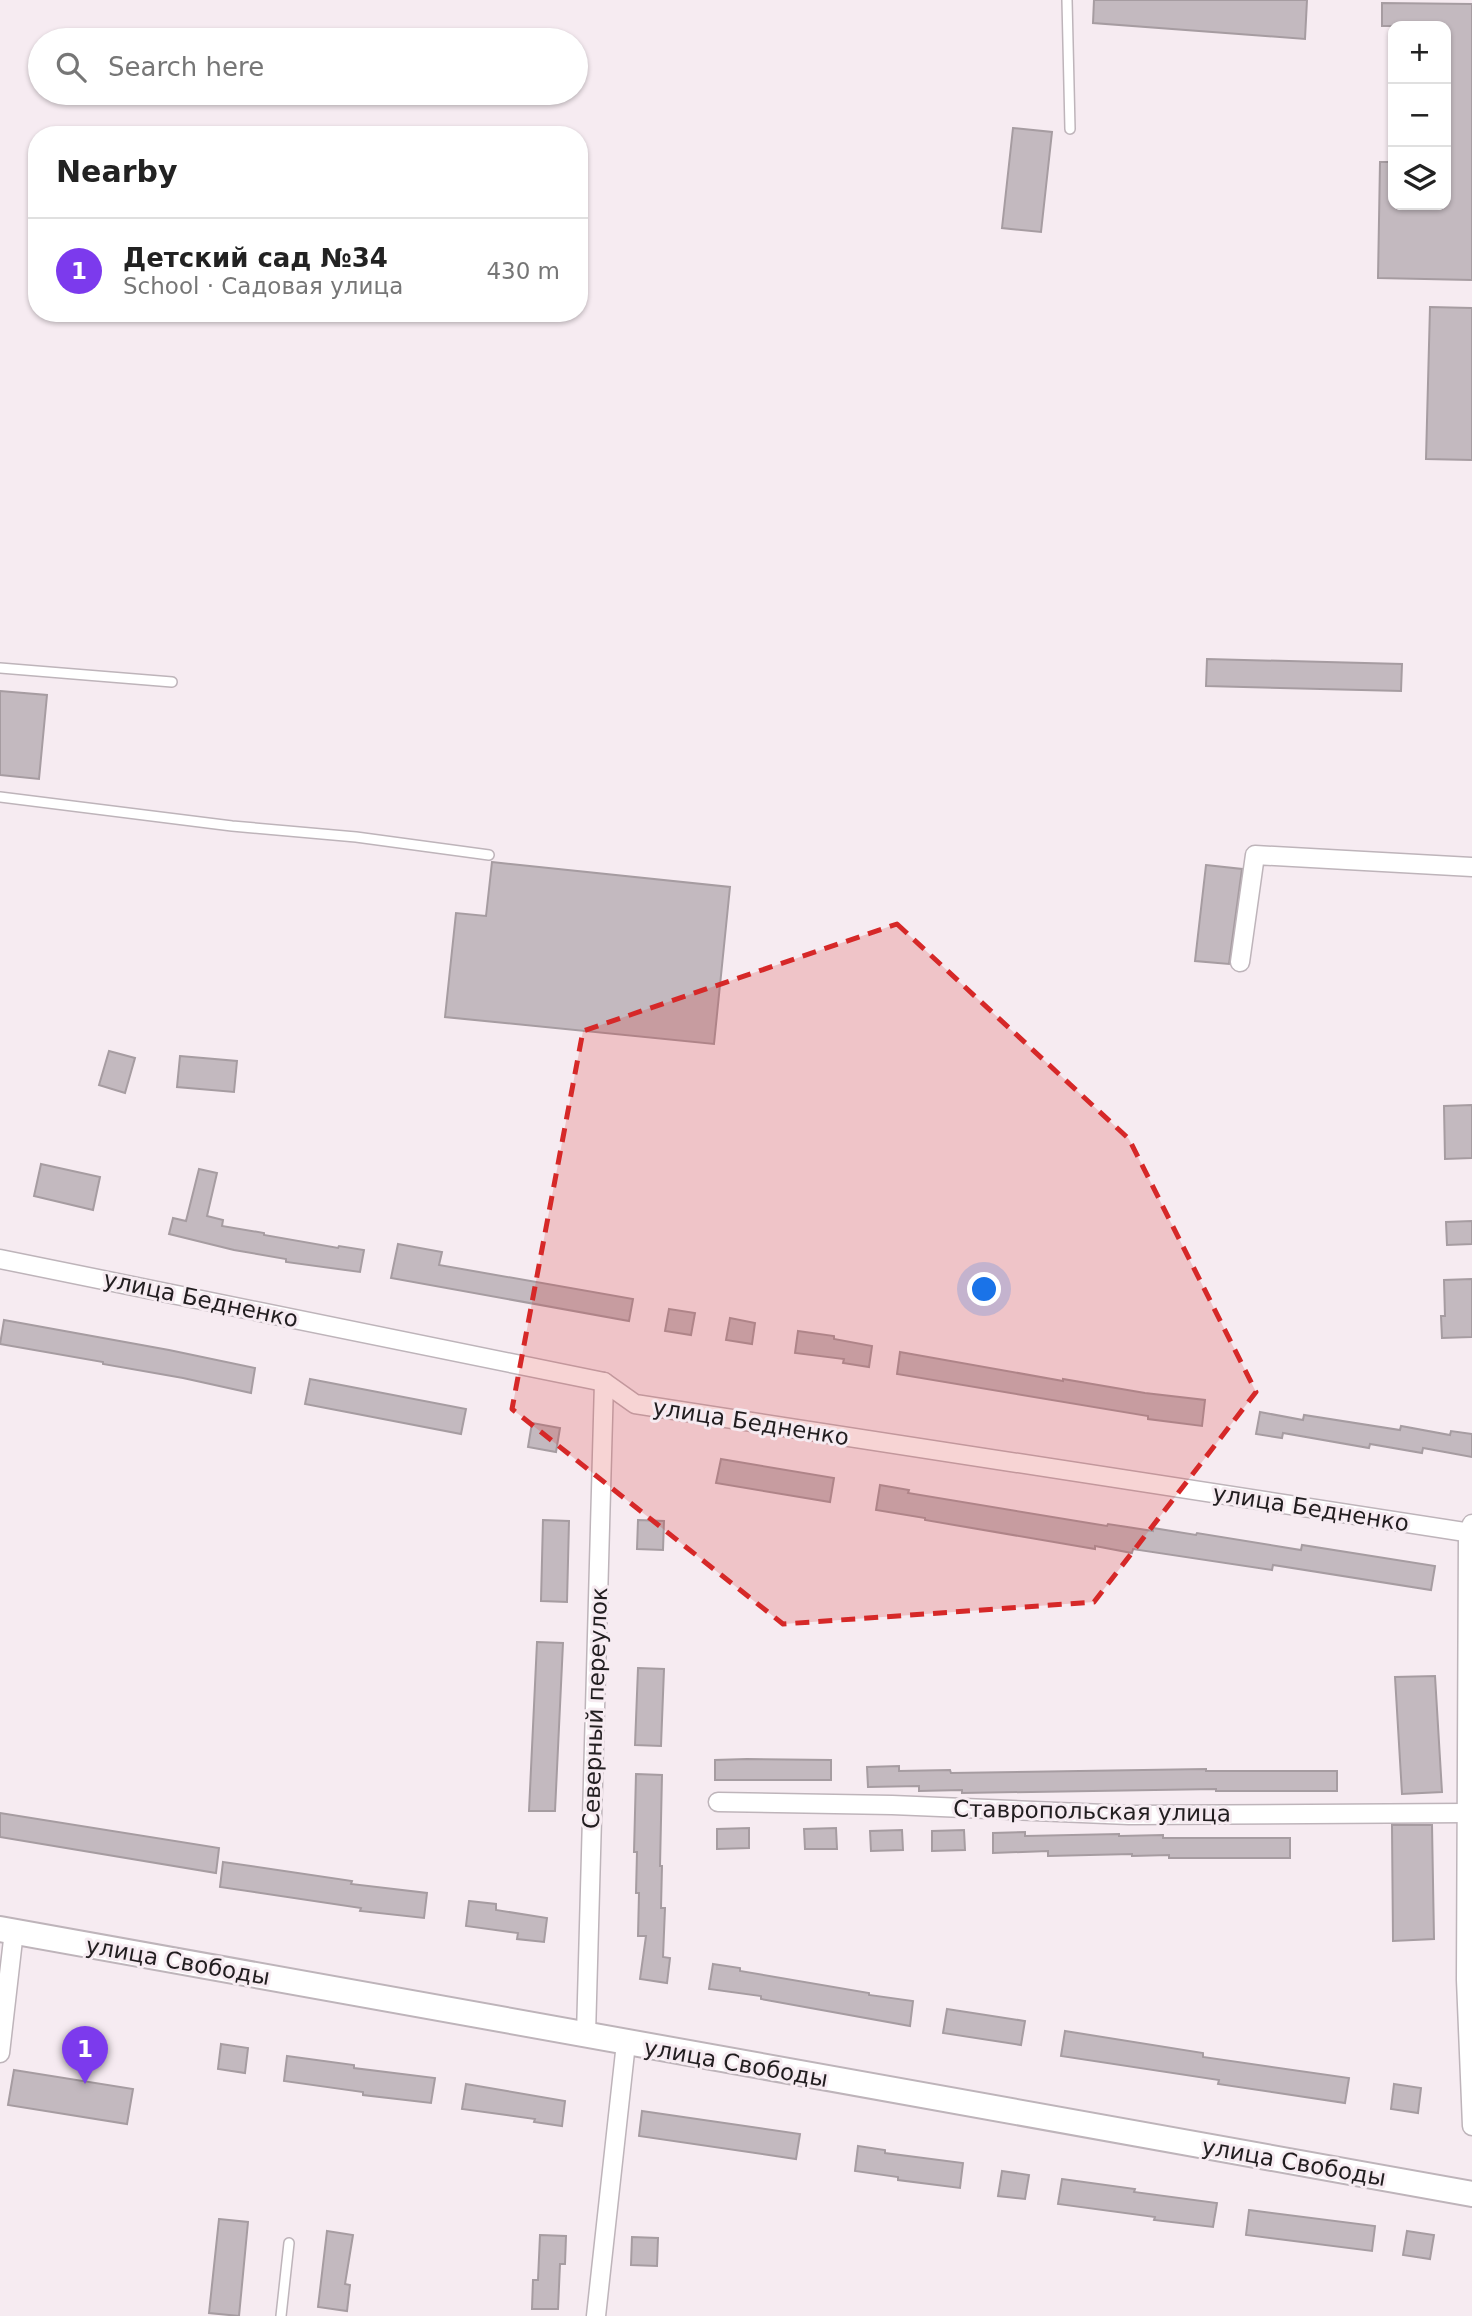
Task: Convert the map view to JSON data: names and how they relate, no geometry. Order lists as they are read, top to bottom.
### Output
{
  "streets": {
    "main road": ["улица Свободы"],
    "street": ["улица Бедненко", "Северный переулок", "Ставропольская улица"]
  },
  "crossings": [
    ["улица Бедненко", "Северный переулок"],
    ["Северный переулок", "улица Свободы"]
  ],
  "page": {
    "map_buttons": ["+", "−"],
    "search": "Search here",
    "heading": "Nearby",
    "list": [
      {
        "mark": "1",
        "name": "Детский сад №34",
        "note": "School · Садовая улица",
        "value": "430 m"
      }
    ],
    "pins": "1"
  }
}
